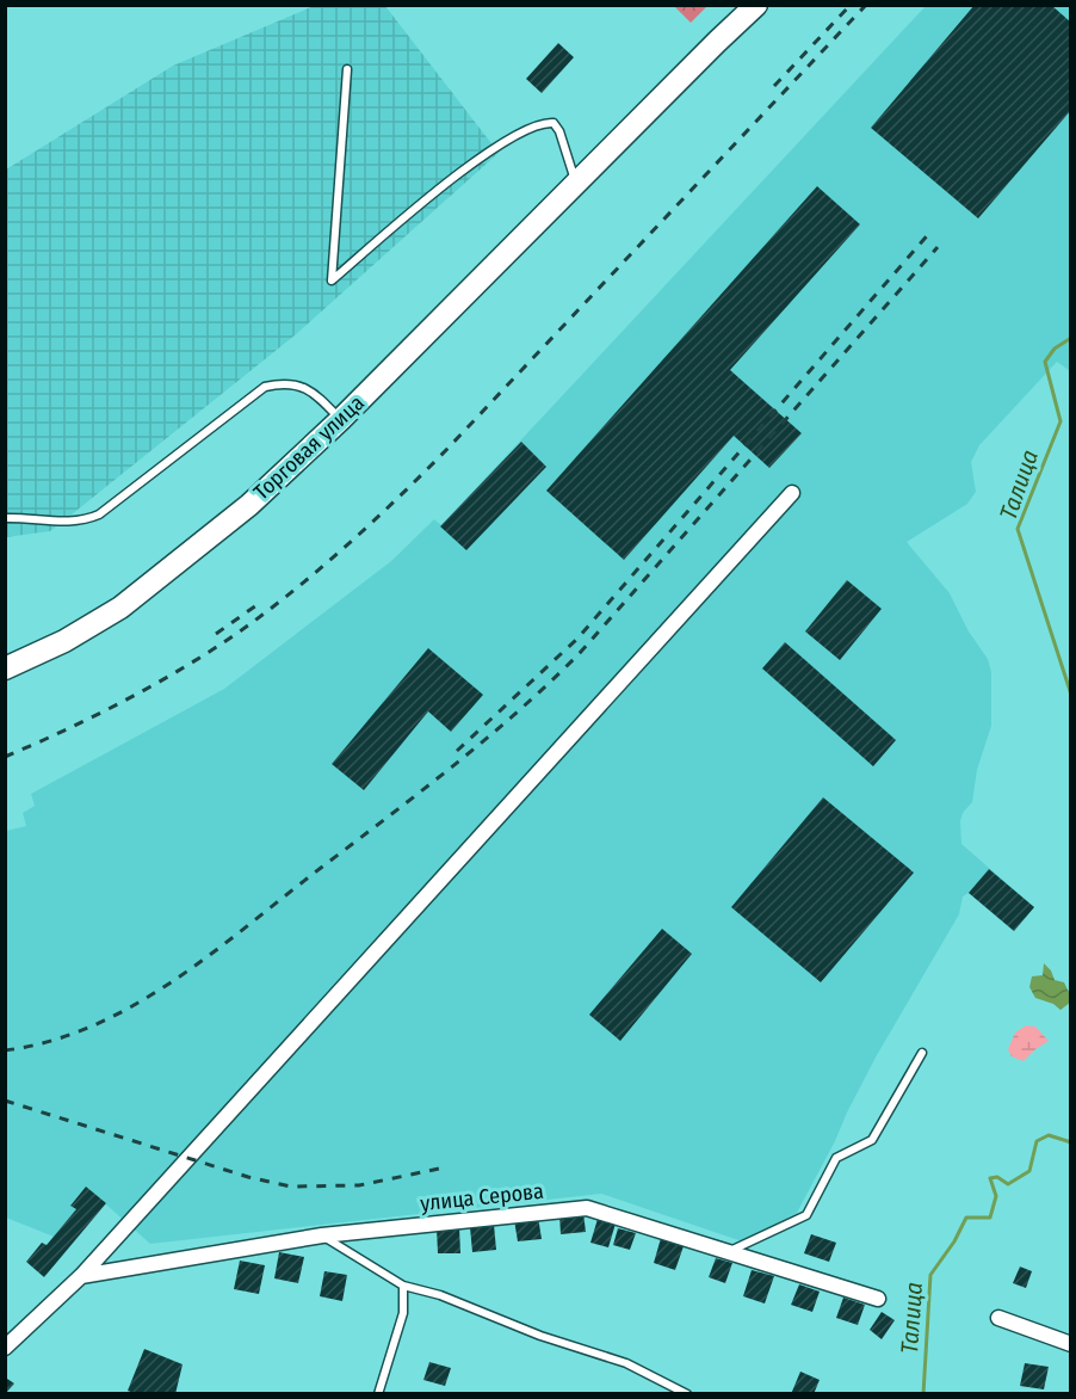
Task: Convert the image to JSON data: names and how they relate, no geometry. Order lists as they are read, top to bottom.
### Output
{
  "streets": {
    "street": ["Торговая улица", "улица Серова"]
  },
  "water": ["Талица"]
}
